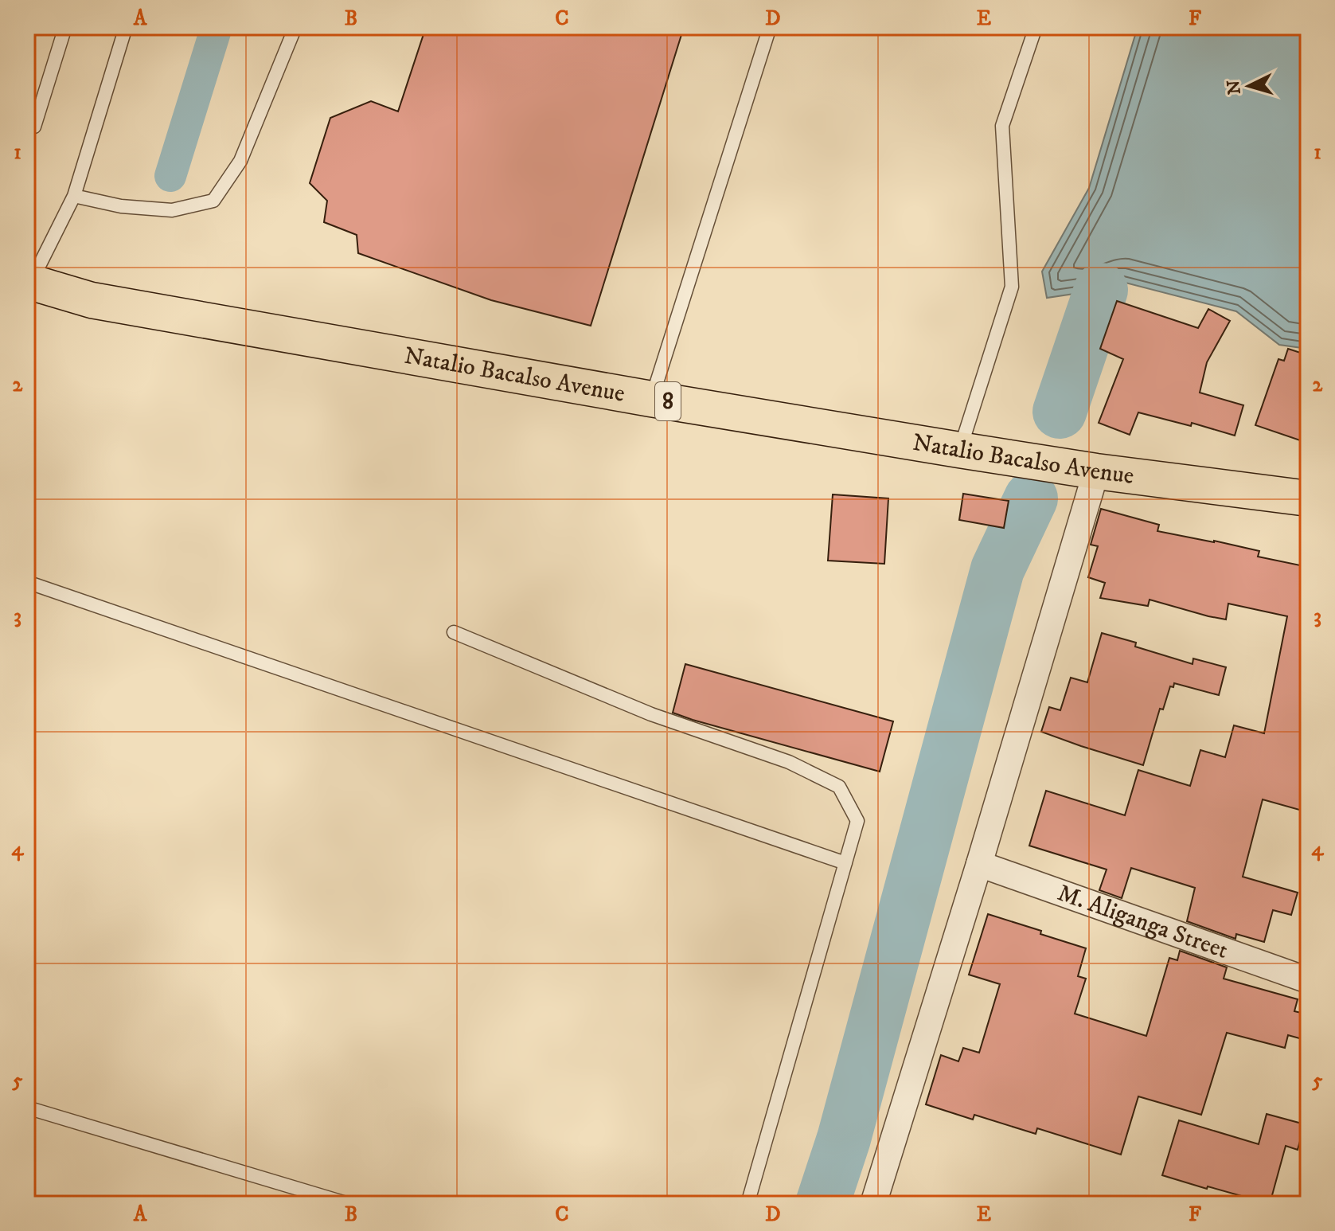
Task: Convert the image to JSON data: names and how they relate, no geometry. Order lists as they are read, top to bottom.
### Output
{
  "streets": {
    "highway": ["Natalio Bacalso Avenue", "8"],
    "street": ["M. Aliganga Street"]
  },
  "north": "left",
  "grid": {
    "columns": [
      "A",
      "B",
      "C",
      "D",
      "E",
      "F"
    ],
    "rows": [
      "1",
      "2",
      "3",
      "4",
      "5"
    ]
  }
}
